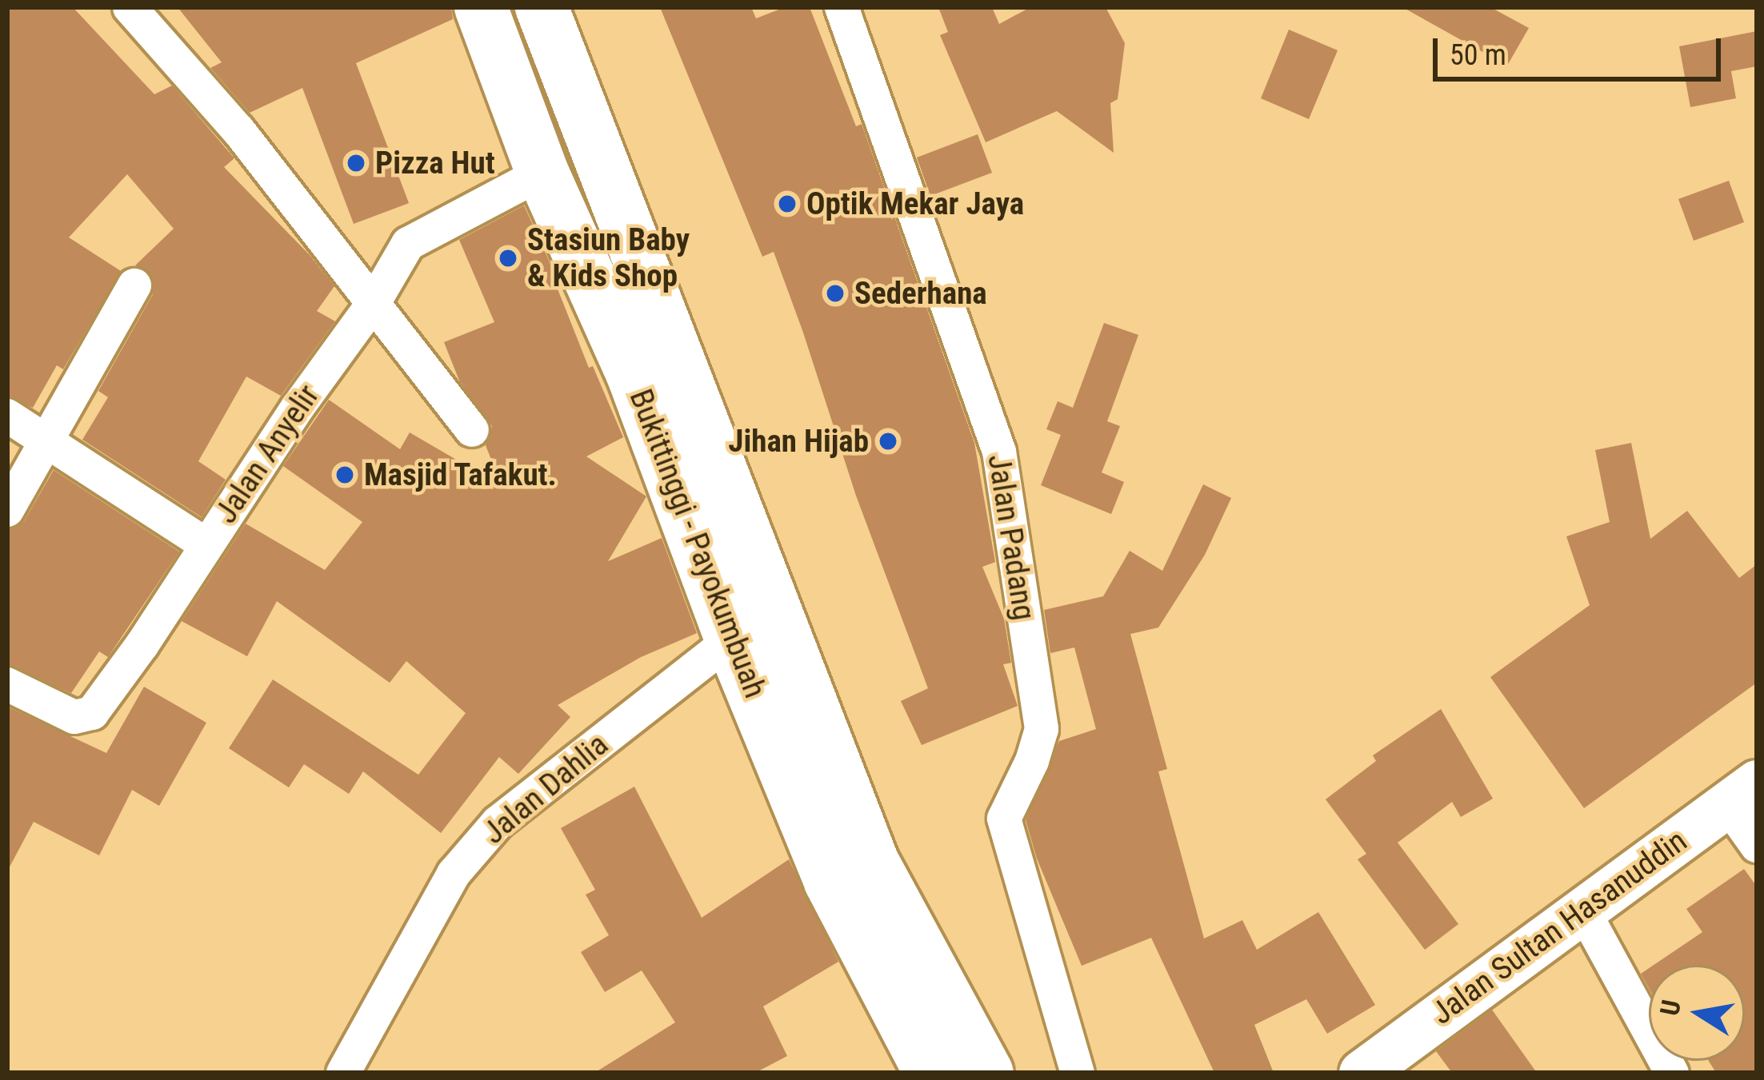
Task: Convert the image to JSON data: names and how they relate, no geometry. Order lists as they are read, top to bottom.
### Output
{
  "streets": {
    "highway": ["Bukittinggi - Payokumbuah"],
    "street": [
      "Jalan Anyelir",
      "Jalan Padang",
      "Jalan Dahlia",
      "Jalan Sultan Hasanuddin"
    ]
  },
  "crossings": [
    ["Jalan Anyelir", "Bukittinggi - Payokumbuah"],
    ["Bukittinggi - Payokumbuah", "Jalan Dahlia"]
  ],
  "places": [
    "Pizza Hut",
    "Optik Mekar Jaya",
    "Stasiun Baby & Kids Shop",
    "Sederhana",
    "Jihan Hijab",
    "Masjid Tafakut."
  ],
  "scale_bar": "50 m",
  "north": "left"
}
